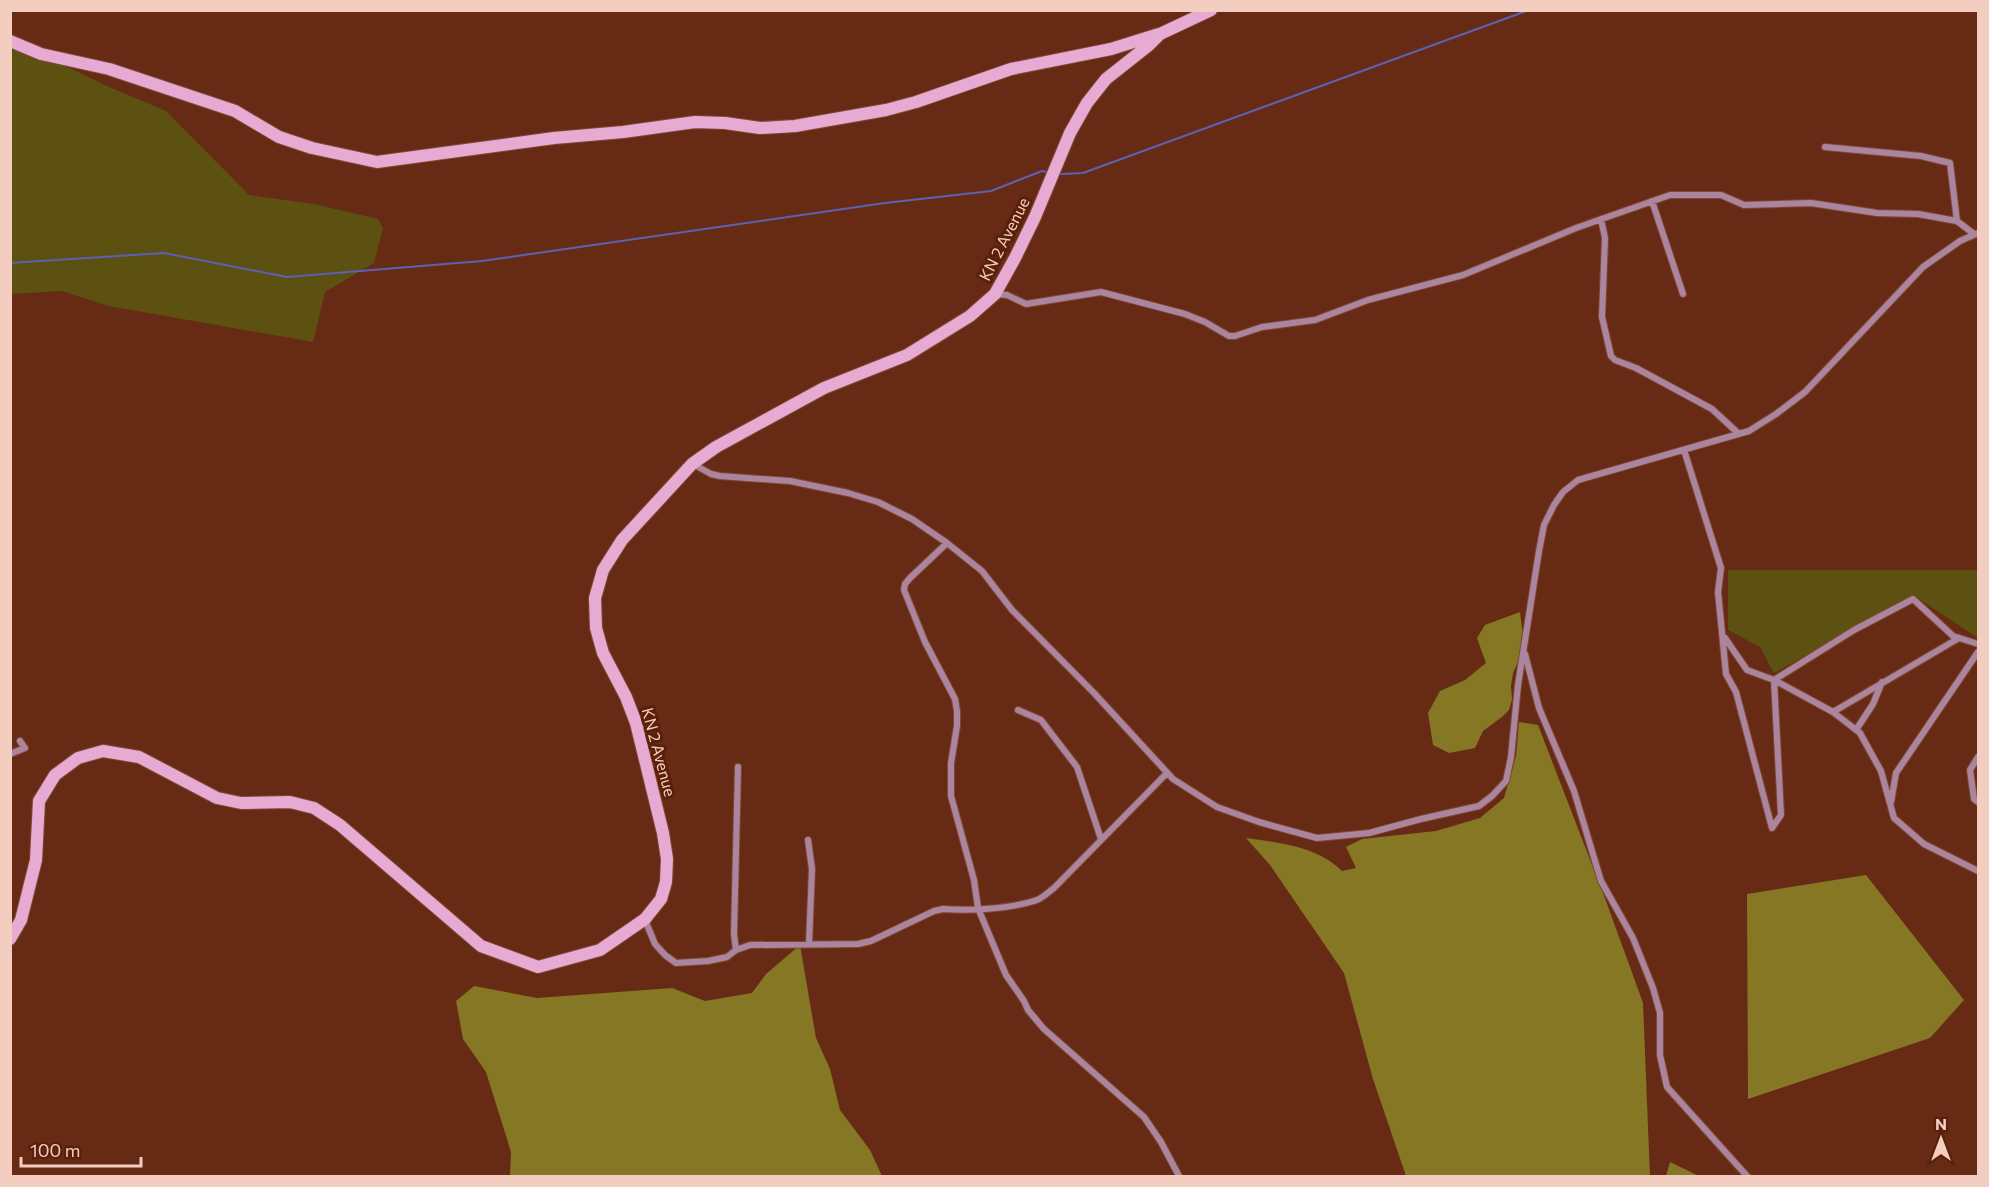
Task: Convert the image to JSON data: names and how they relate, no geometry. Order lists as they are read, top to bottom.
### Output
{
  "streets": {
    "main road": ["KN 2 Avenue"]
  },
  "scale_bar": "100 m",
  "north": "top"
}
